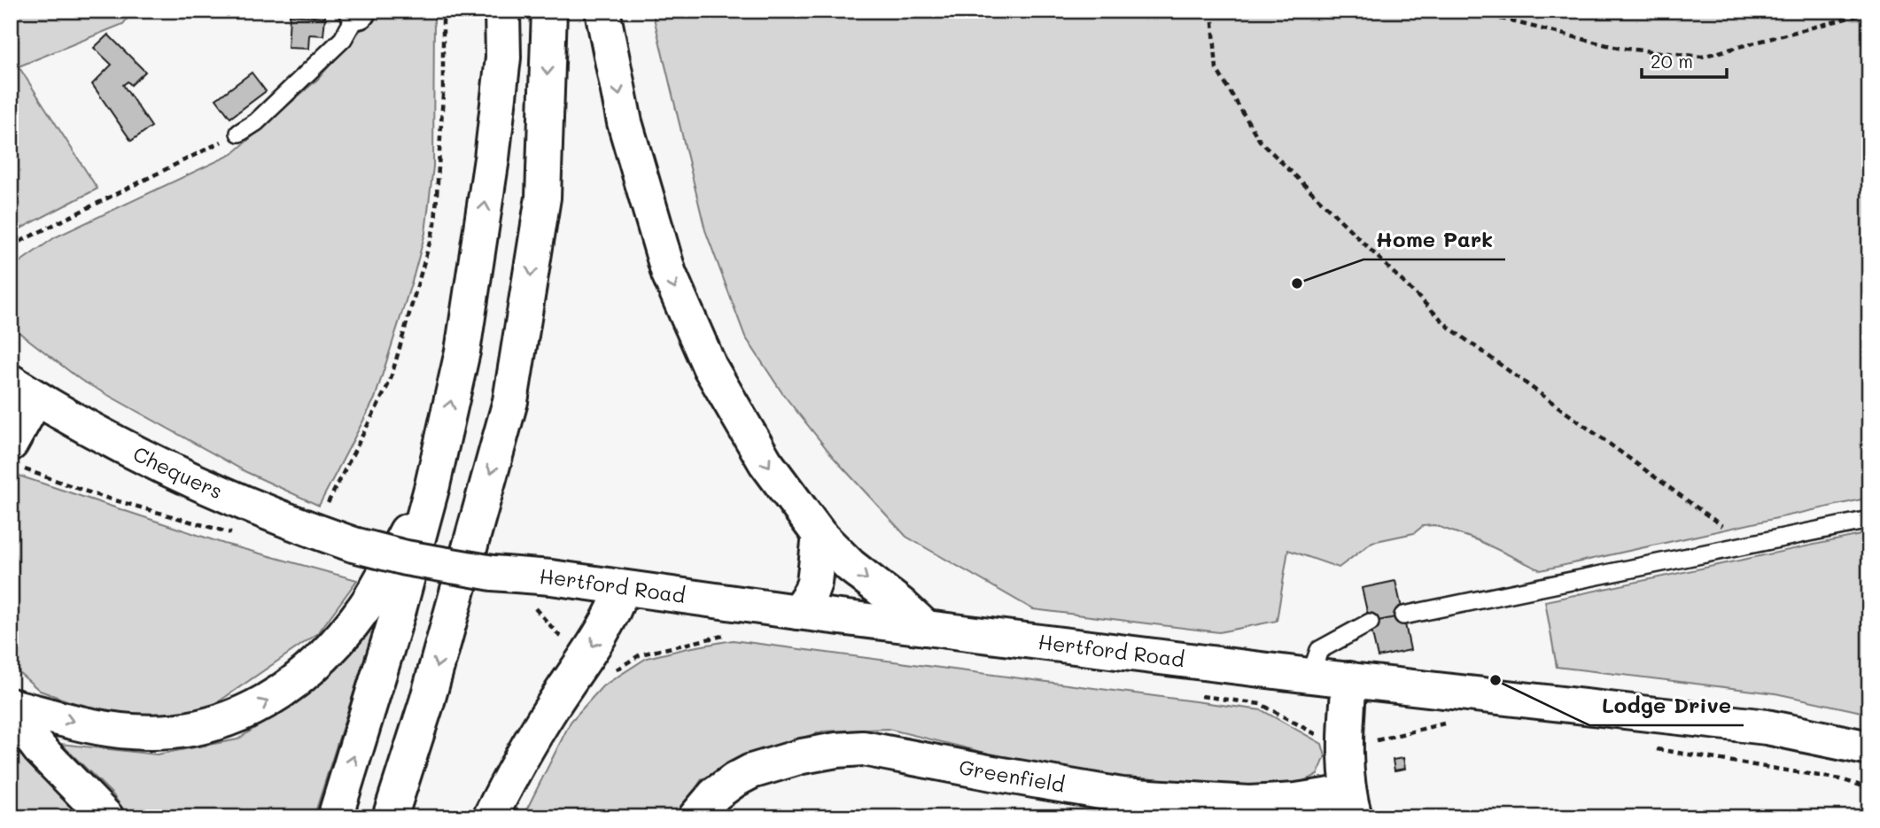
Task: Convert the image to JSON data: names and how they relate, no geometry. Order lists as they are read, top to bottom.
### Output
{
  "streets": {
    "main road": ["Chequers", "Hertford Road", "Greenfield"]
  },
  "crossings": [
    ["Chequers", "Hertford Road"]
  ],
  "places": ["Home Park", "Lodge Drive"],
  "scale_bar": "20 m"
}
